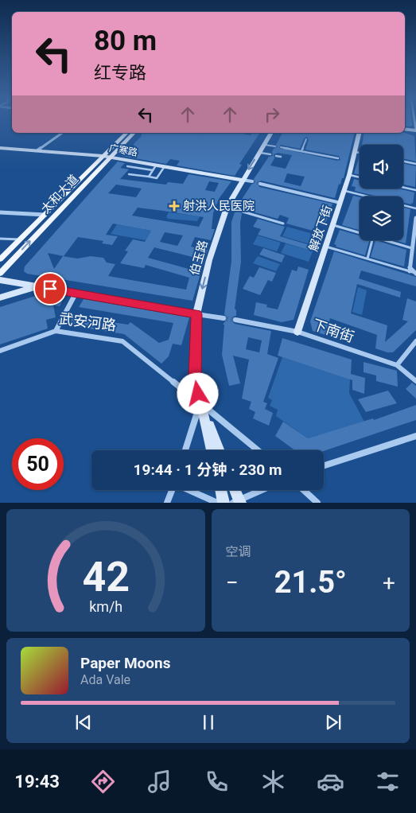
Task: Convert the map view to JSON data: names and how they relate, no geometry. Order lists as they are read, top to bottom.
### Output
{
  "streets": {
    "main road": ["太和大道"],
    "street": [
      "广寒路",
      "解放下街",
      "伯玉路",
      "武安河路",
      "下南街"
    ]
  },
  "crossings": [
    ["广寒路", "太和大道"],
    ["广寒路", "伯玉路"],
    ["解放下街", "下南街"],
    ["伯玉路", "武安河路"]
  ],
  "one_way": ["伯玉路"],
  "places": {
    "health": ["射洪人民医院"]
  },
  "page": {
    "turn": ["80 m", "红专路"],
    "limit": "50",
    "trip": "19:44 · 1 分钟 · 230 m",
    "tile": "空调",
    "heat": ["−", "21.5°", "+"],
    "song": ["Paper Moons", "Ada Vale"],
    "tabs": "19:43",
    "gauge": ["42", "km/h"]
  }
}
